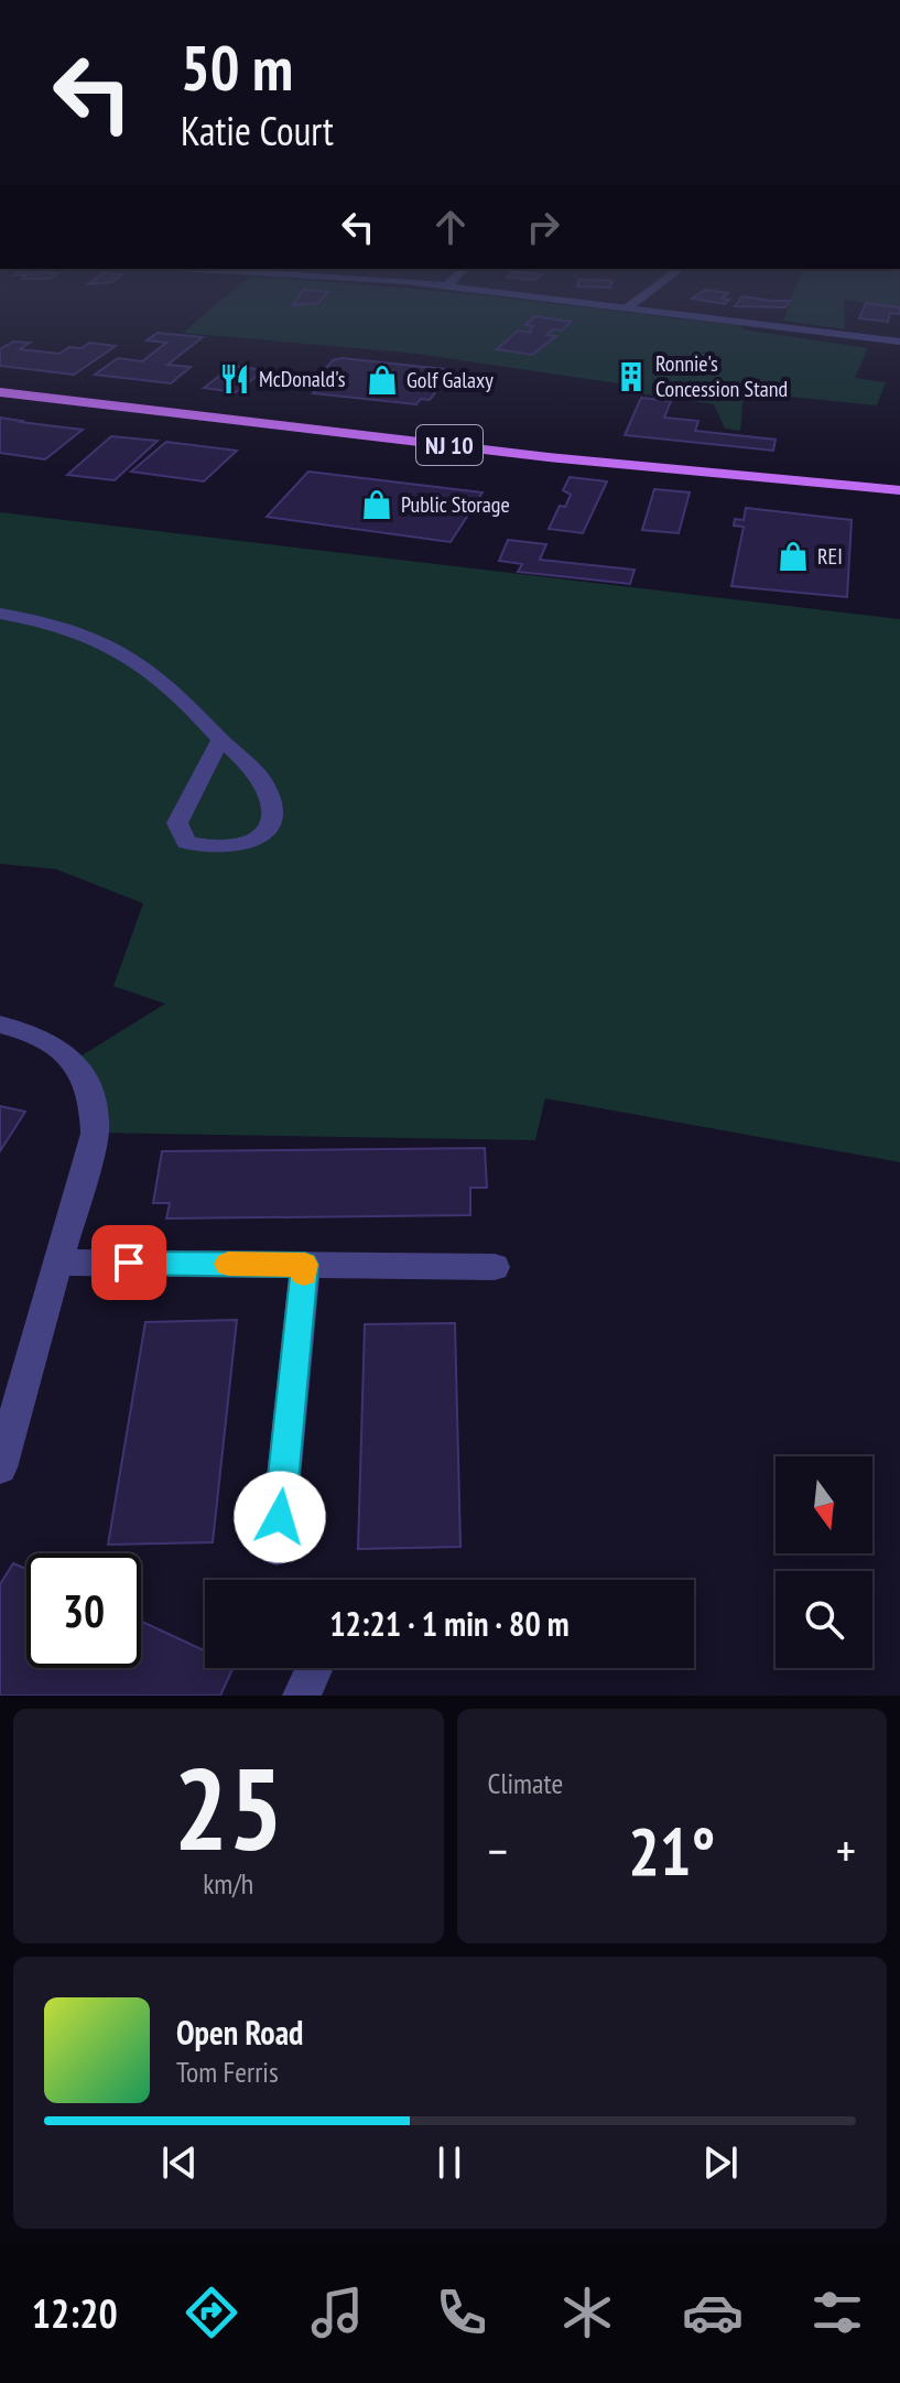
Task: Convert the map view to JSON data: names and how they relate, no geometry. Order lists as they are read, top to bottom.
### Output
{
  "streets": {
    "main road": ["NJ 10"]
  },
  "places": {
    "building": ["Ronnie's Concession Stand"],
    "restaurant": ["McDonald's"],
    "shop": ["Golf Galaxy", "Public Storage", "REI"]
  },
  "north": "bottom",
  "page": {
    "turn": ["50 m", "Katie Court"],
    "limit": "30",
    "trip": "12:21 · 1 min · 80 m",
    "tile": [
      ["25", "km/h"],
      "Climate"
    ],
    "heat": ["−", "21°", "+"],
    "song": ["Open Road", "Tom Ferris"],
    "tabs": "12:20"
  }
}
